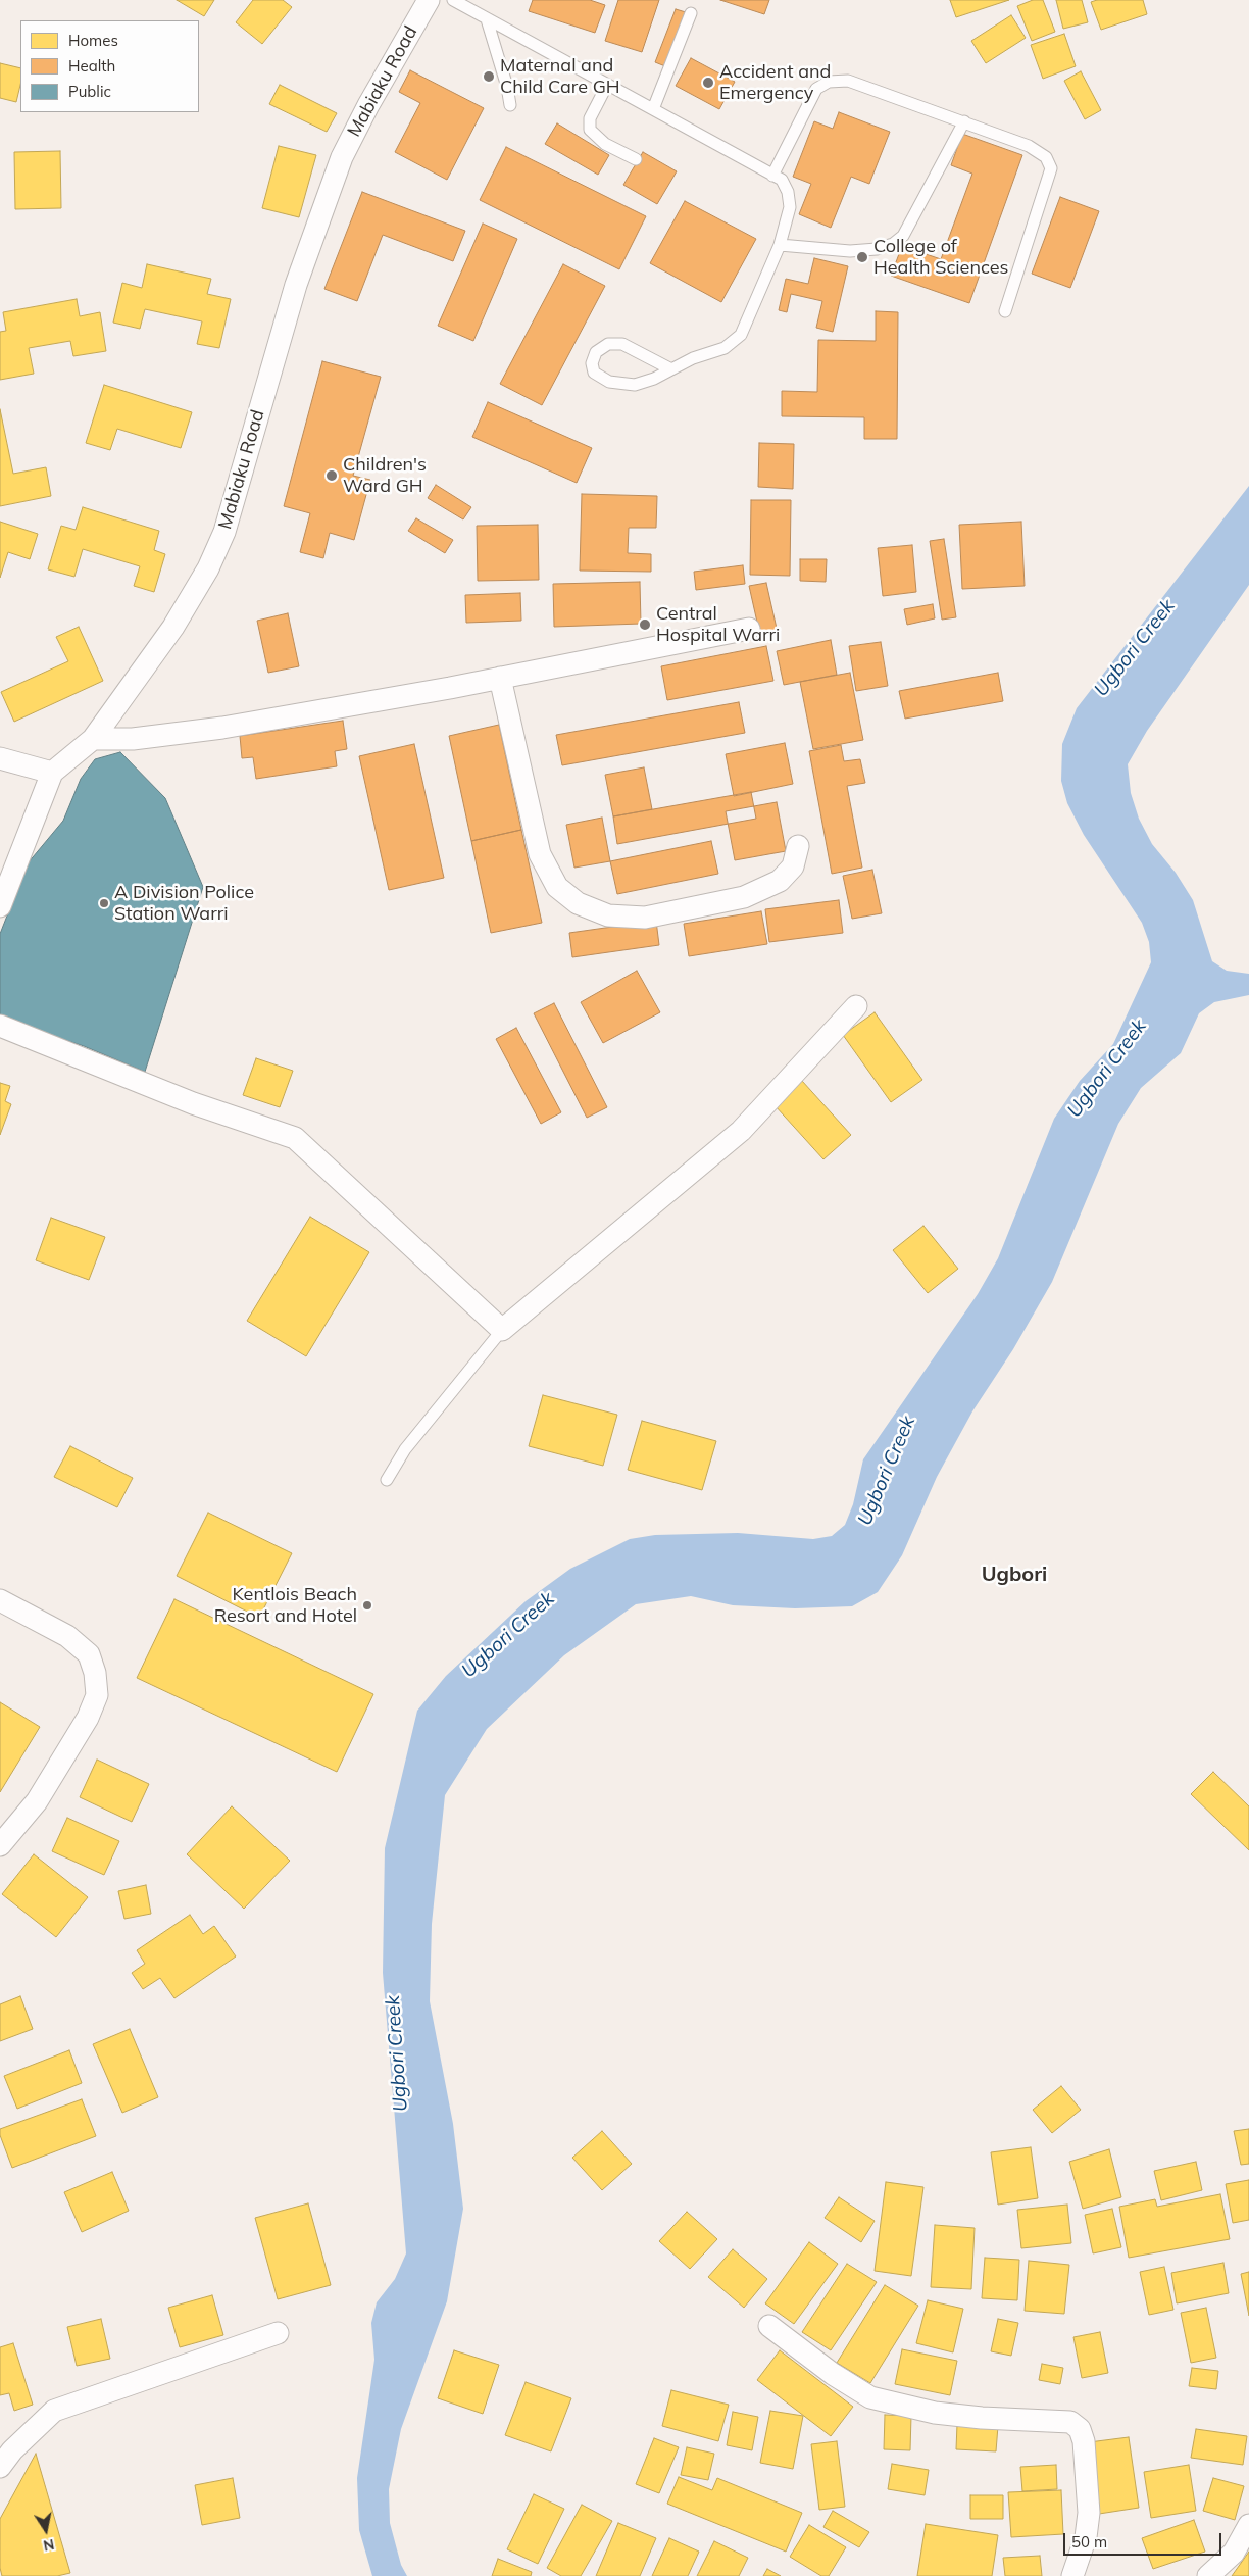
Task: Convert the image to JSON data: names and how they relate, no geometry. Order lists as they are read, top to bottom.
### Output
{
  "streets": {
    "street": ["Mabiaku Road"]
  },
  "districts": ["Ugbori"],
  "water": ["Ugbori Creek"],
  "places": [
    "Maternal and Child Care GH",
    "Accident and Emergency",
    "College of Health Sciences",
    "Children's Ward GH",
    "Central Hospital Warri",
    "A Division Police Station Warri",
    "Kentlois Beach Resort and Hotel"
  ],
  "legend": ["Homes", "Health", "Public"],
  "scale_bar": "50 m",
  "north": "bottom"
}
